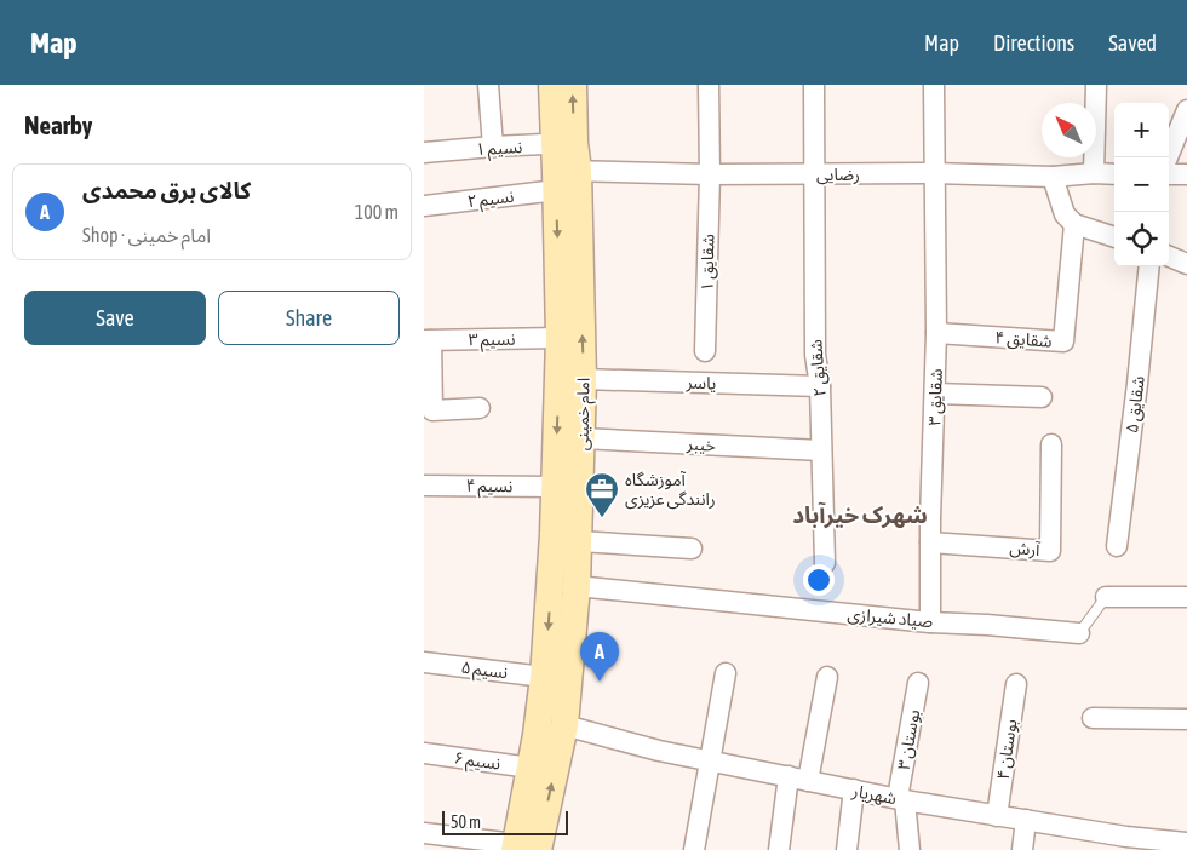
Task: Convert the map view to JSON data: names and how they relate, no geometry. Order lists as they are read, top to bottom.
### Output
{
  "streets": {
    "main road": ["امام خمینی"],
    "street": [
      "نسیم ۱",
      "رضایی",
      "نسیم ۲",
      "شقایق ۱",
      "نسیم ۳",
      "شقایق ۴",
      "شقایق ۲",
      "یاسر",
      "شقایق ۳",
      "شقایق ۵",
      "خیبر",
      "نسیم ۴",
      "آرش",
      "صیاد شیرازی",
      "نسیم ۵",
      "بوستان ۳",
      "بوستان ۴",
      "نسیم ۶",
      "شهریار"
    ]
  },
  "crossings": [
    ["نسیم ۱", "رضایی"],
    ["نسیم ۱", "نسیم ۲"],
    ["نسیم ۱", "امام خمینی"],
    ["رضایی", "نسیم ۲"],
    ["رضایی", "شقایق ۱"],
    ["رضایی", "شقایق ۲"],
    ["رضایی", "شقایق ۳"],
    ["رضایی", "امام خمینی"],
    ["نسیم ۲", "امام خمینی"],
    ["نسیم ۳", "امام خمینی"],
    ["شقایق ۴", "شقایق ۳"],
    ["شقایق ۲", "یاسر"],
    ["شقایق ۲", "خیبر"],
    ["یاسر", "امام خمینی"],
    ["شقایق ۳", "آرش"],
    ["شقایق ۳", "صیاد شیرازی"],
    ["امام خمینی", "خیبر"],
    ["امام خمینی", "نسیم ۴"],
    ["امام خمینی", "صیاد شیرازی"],
    ["امام خمینی", "نسیم ۵"],
    ["امام خمینی", "نسیم ۶"],
    ["امام خمینی", "شهریار"],
    ["بوستان ۳", "شهریار"],
    ["بوستان ۴", "شهریار"]
  ],
  "districts": ["شهرک خیرآباد"],
  "places": {
    "office": ["آموزشگاه رانندگی عزیزی"]
  },
  "scale_bar": "50 m",
  "north": "top left",
  "page": {
    "header": "Map",
    "nav": ["Map", "Directions", "Saved"],
    "heading": "Nearby",
    "map_buttons": ["+", "−"],
    "list": [
      {
        "mark": "A",
        "name": "کالای برق محمدی",
        "note": "Shop · امام خمینی",
        "value": "100 m"
      }
    ],
    "buttons": ["Save", "Share"],
    "pins": "A",
    "scale": "50 m"
  }
}
